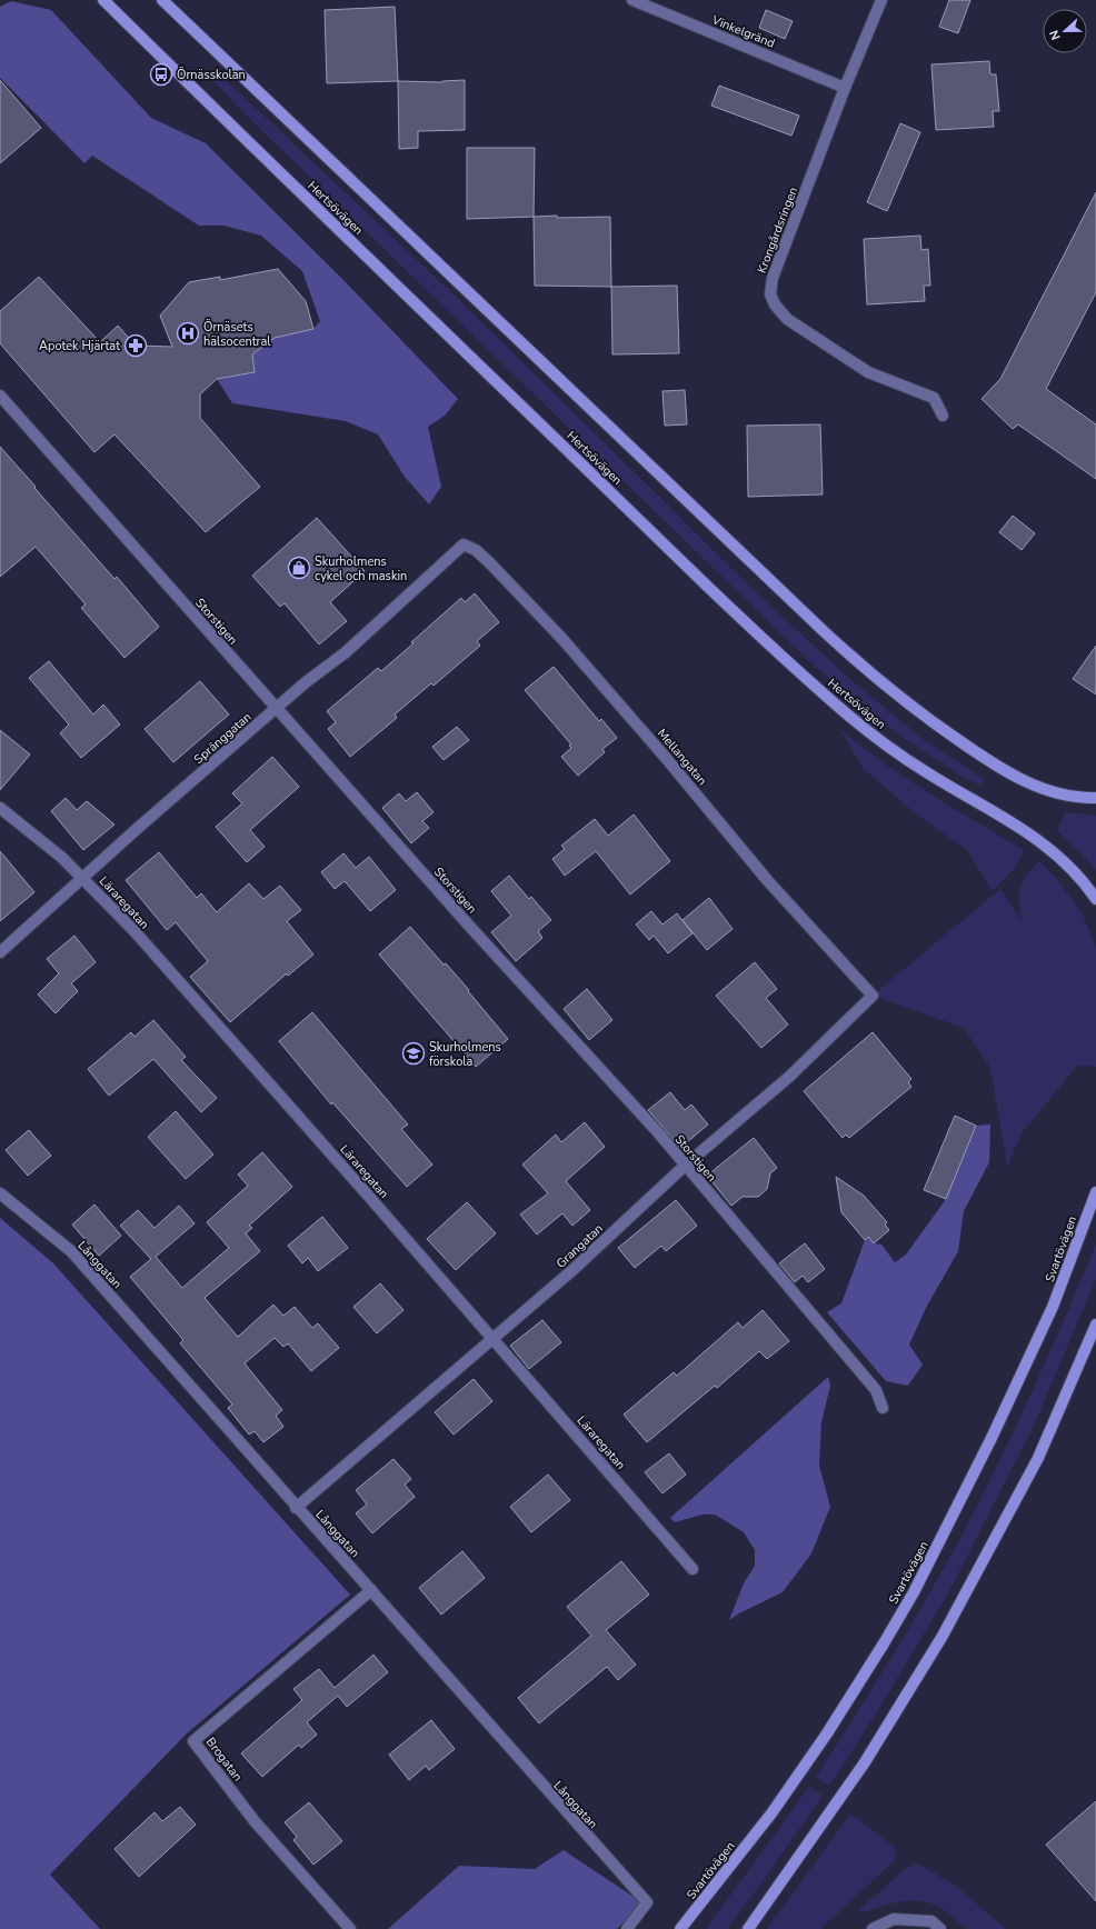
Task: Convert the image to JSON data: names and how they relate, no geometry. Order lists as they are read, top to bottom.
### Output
{
  "streets": {
    "main road": ["Hertsövägen", "Svartövägen"],
    "street": [
      "Vinkelgränd",
      "Krongårdsringen",
      "Storstigen",
      "Spränggatan",
      "Mellangatan",
      "Läraregatan",
      "Grangatan",
      "Långgatan",
      "Brogatan"
    ]
  },
  "crossings": [
    ["Vinkelgränd", "Krongårdsringen"],
    ["Storstigen", "Spränggatan"],
    ["Storstigen", "Grangatan"],
    ["Spränggatan", "Mellangatan"],
    ["Spränggatan", "Läraregatan"],
    ["Mellangatan", "Grangatan"],
    ["Läraregatan", "Grangatan"],
    ["Grangatan", "Långgatan"],
    ["Långgatan", "Brogatan"]
  ],
  "places": {
    "bus stop": ["Örnässkolan"],
    "hospital": ["Örnäsets hälsocentral"],
    "pharmacy": ["Apotek Hjärtat"],
    "shop": ["Skurholmens cykel och maskin"],
    "school or university": ["Skurholmens förskola"]
  },
  "north": "left"
}
